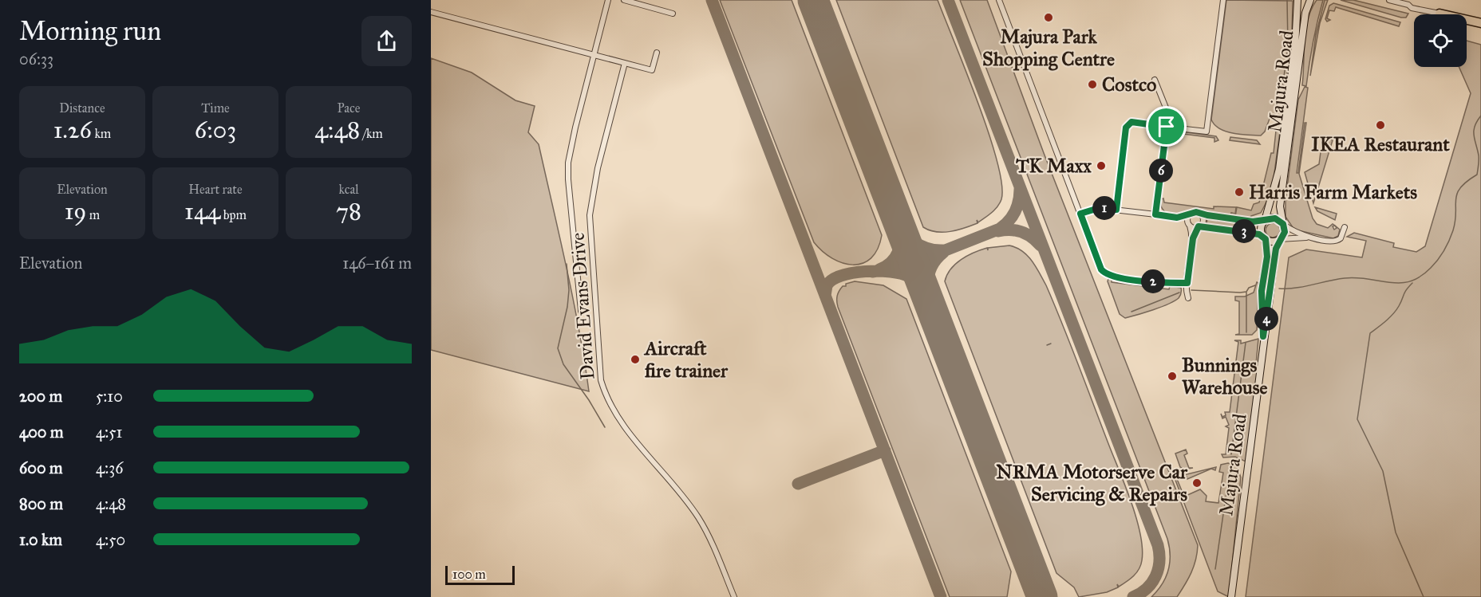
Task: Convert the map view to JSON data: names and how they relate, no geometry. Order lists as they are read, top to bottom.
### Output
{
  "streets": {
    "main road": ["Majura Road"],
    "street": ["David Evans Drive"]
  },
  "places": [
    "Majura Park Shopping Centre",
    "Costco",
    "IKEA Restaurant",
    "TK Maxx",
    "Harris Farm Markets",
    "Aircraft fire trainer",
    "Bunnings Warehouse",
    "NRMA Motorserve Car Servicing & Repairs"
  ],
  "scale_bar": "100 m",
  "page": {
    "heading": ["Morning run", "06:33"],
    "stats": [
      ["Distance", "1.26 km"],
      ["Time", "6:03"],
      ["Pace", "4:48 /km"],
      ["Elevation", "19 m"],
      ["Heart rate", "144 bpm"],
      ["kcal", "78"]
    ],
    "pins": [
      "6",
      "1",
      "3",
      "2",
      "4"
    ],
    "chart": ["Elevation", "146–161 m"],
    "list": [
      {
        "name": "200 m",
        "note": "5:10"
      },
      {
        "name": "400 m",
        "note": "4:51"
      },
      {
        "name": "600 m",
        "note": "4:36"
      },
      {
        "name": "800 m",
        "note": "4:48"
      },
      {
        "name": "1.0 km",
        "note": "4:50"
      }
    ],
    "scale": "100 m"
  }
}
